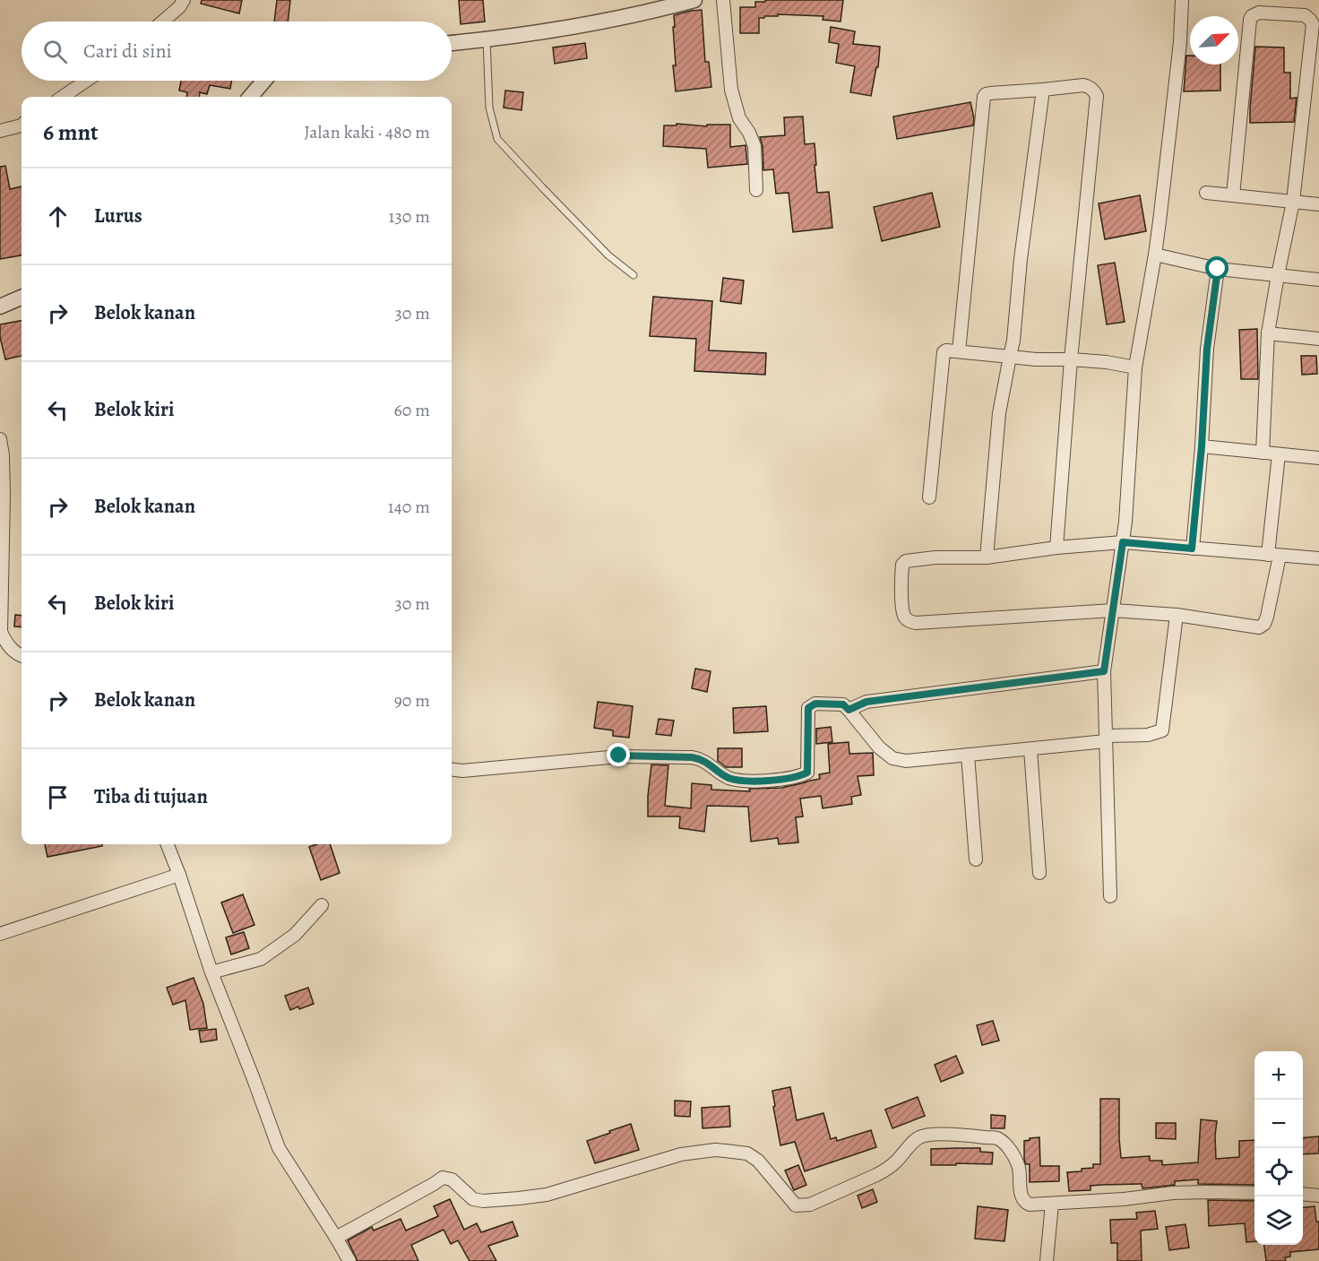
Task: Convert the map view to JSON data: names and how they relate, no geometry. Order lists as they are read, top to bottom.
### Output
{
  "north": "top right",
  "page": {
    "search": "Cari di sini",
    "heading": ["6 mnt", "Jalan kaki · 480 m"],
    "list": [
      ["Lurus", "130 m"],
      ["Belok kanan", "30 m"],
      ["Belok kiri", "60 m"],
      ["Belok kanan", "140 m"],
      ["Belok kiri", "30 m"],
      ["Belok kanan", "90 m"],
      "Tiba di tujuan"
    ],
    "map_buttons": ["+", "−"]
  }
}
